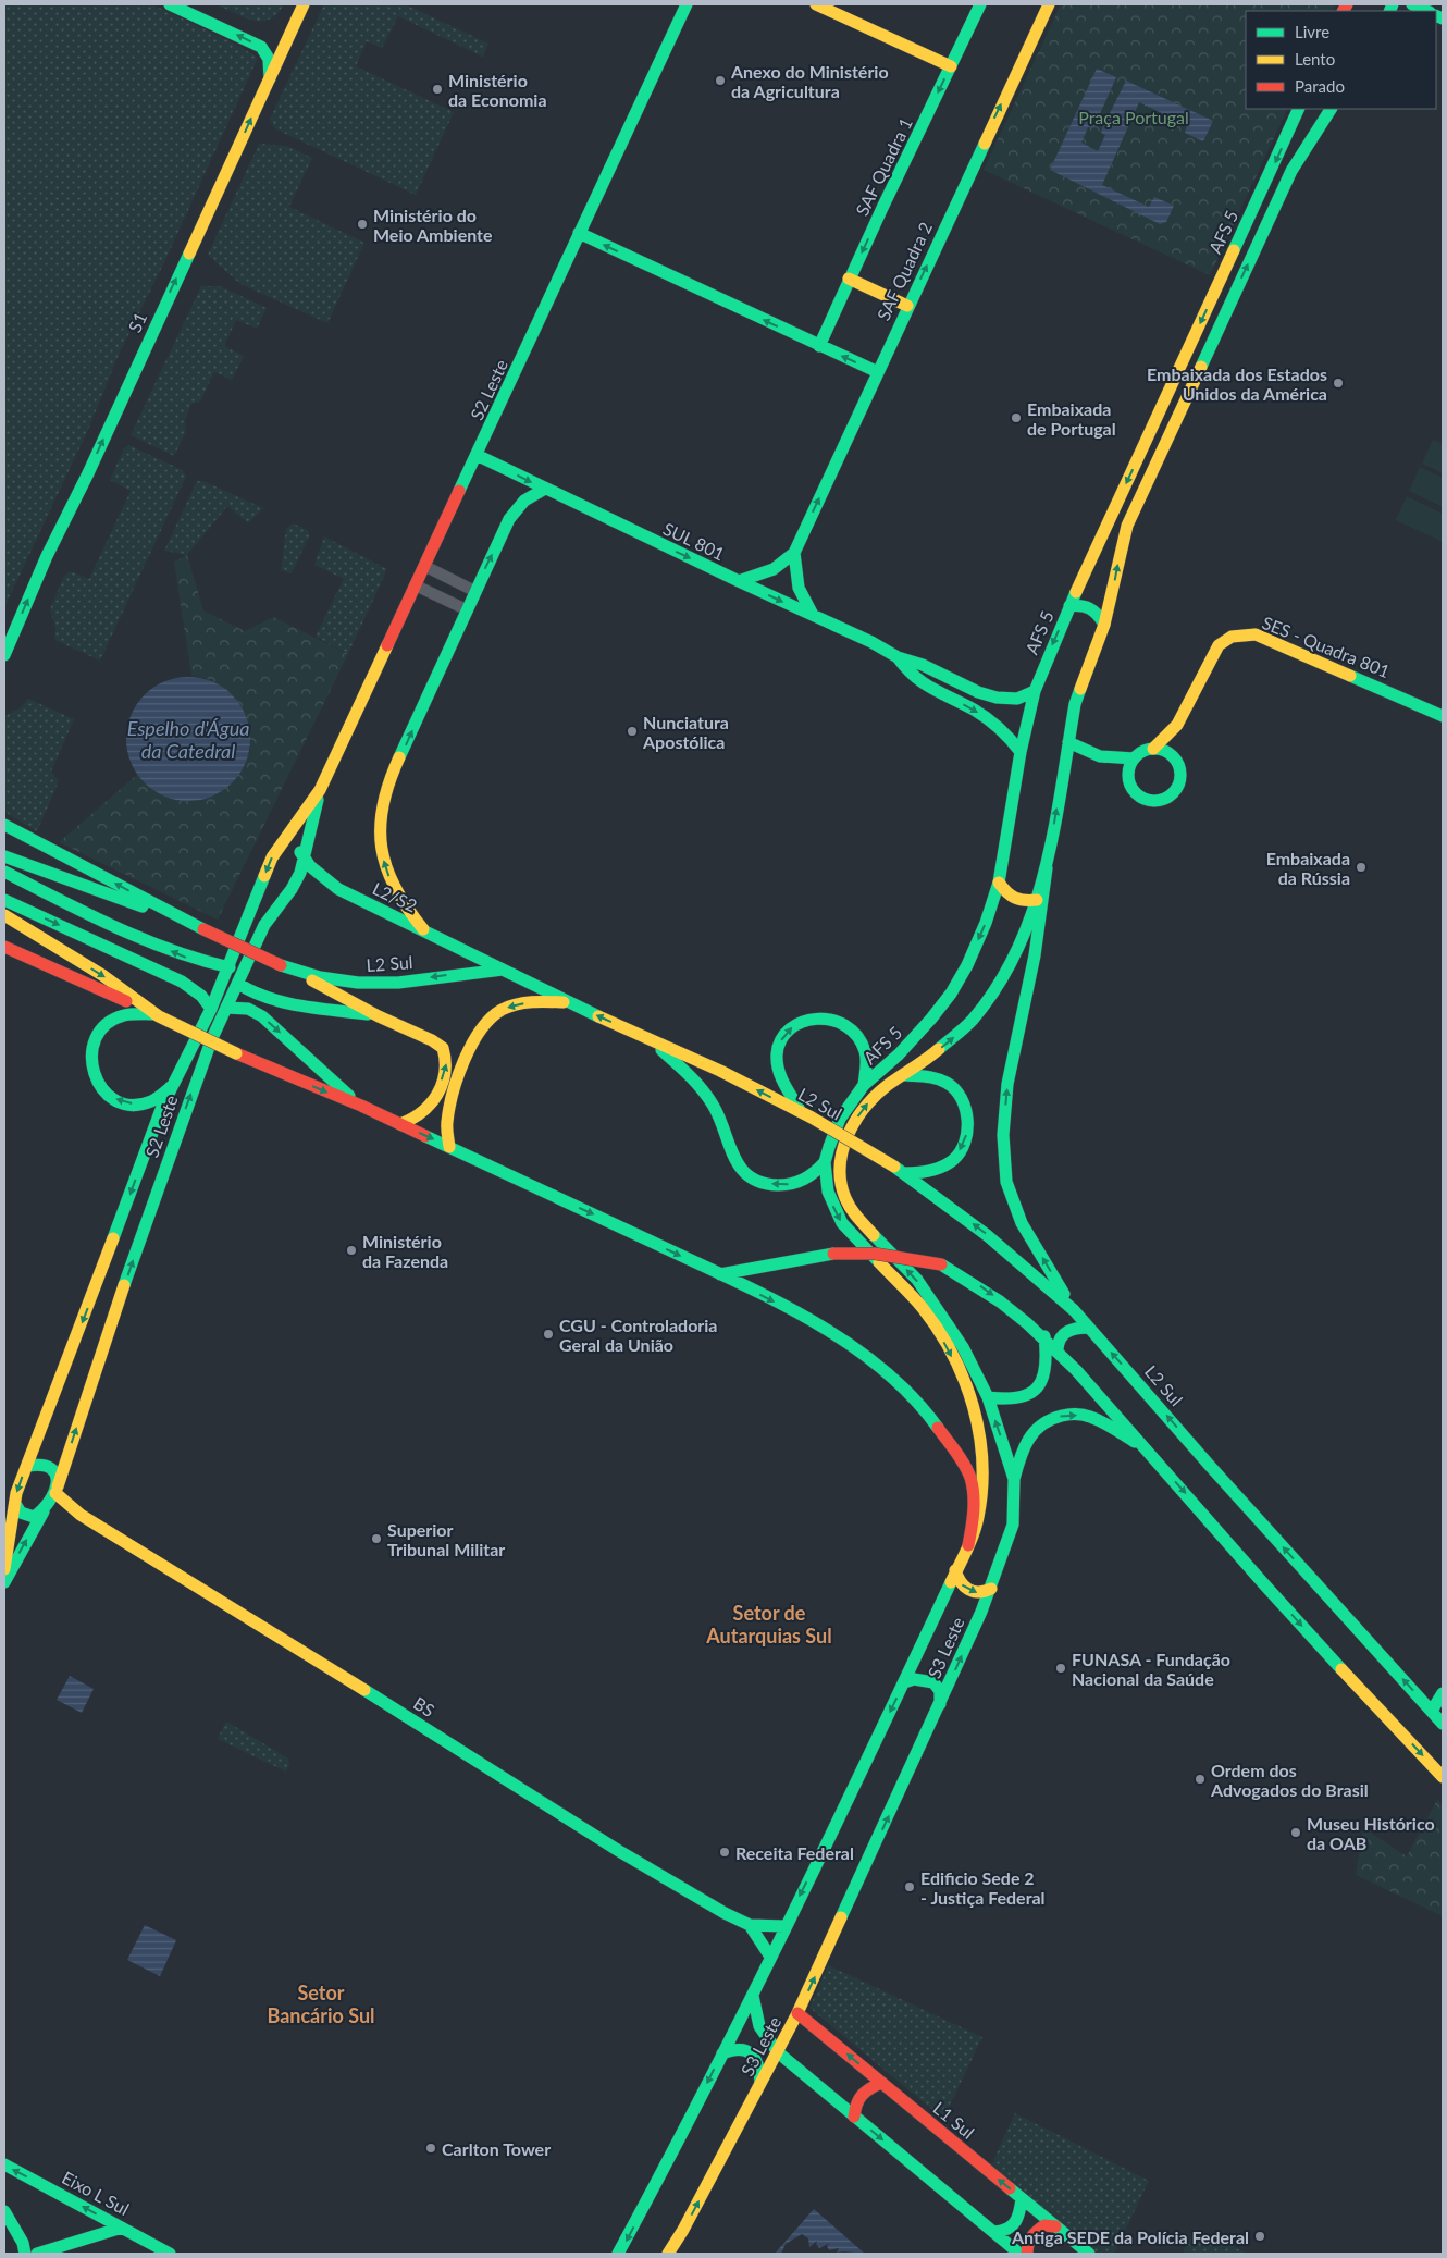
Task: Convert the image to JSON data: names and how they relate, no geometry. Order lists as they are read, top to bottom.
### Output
{
  "streets": {
    "main road": [
      "SAF Quadra 1",
      "AFS 5",
      "SAF Quadra 2",
      "S1",
      "S2 Leste",
      "SUL 801",
      "SES - Quadra 801",
      "L2/S2",
      "L2 Sul",
      "S3 Leste",
      "BS",
      "L1 Sul",
      "Eixo L Sul"
    ]
  },
  "crossings": [
    ["AFS 5", "SUL 801"],
    ["AFS 5", "S3 Leste"],
    ["SAF Quadra 2", "SUL 801"],
    ["S2 Leste", "SUL 801"],
    ["S2 Leste", "L2/S2"],
    ["S2 Leste", "BS"],
    ["L2/S2", "L2 Sul"],
    ["S3 Leste", "BS"],
    ["S3 Leste", "L1 Sul"]
  ],
  "one_way": [
    "SAF Quadra 1",
    "SAF Quadra 2",
    "S1",
    "SUL 801",
    "Eixo L Sul"
  ],
  "districts": ["Setor de Autarquias Sul", "Setor Bancário Sul"],
  "water": ["Espelho d'Água da Catedral"],
  "parks": ["Praça Portugal"],
  "places": [
    "Anexo do Ministério da Agricultura",
    "Ministério da Economia",
    "Ministério do Meio Ambiente",
    "Embaixada dos Estados Unidos da América",
    "Embaixada de Portugal",
    "Nunciatura Apostólica",
    "Embaixada da Rússia",
    "Ministério da Fazenda",
    "CGU - Controladoria Geral da União",
    "Superior Tribunal Militar",
    "FUNASA - Fundação Nacional da Saúde",
    "Ordem dos Advogados do Brasil",
    "Museu Histórico da OAB",
    "Receita Federal",
    "Edificio Sede 2 - Justiça Federal",
    "Carlton Tower",
    "Antiga SEDE da Polícia Federal"
  ],
  "legend": ["Livre", "Lento", "Parado"]
}
